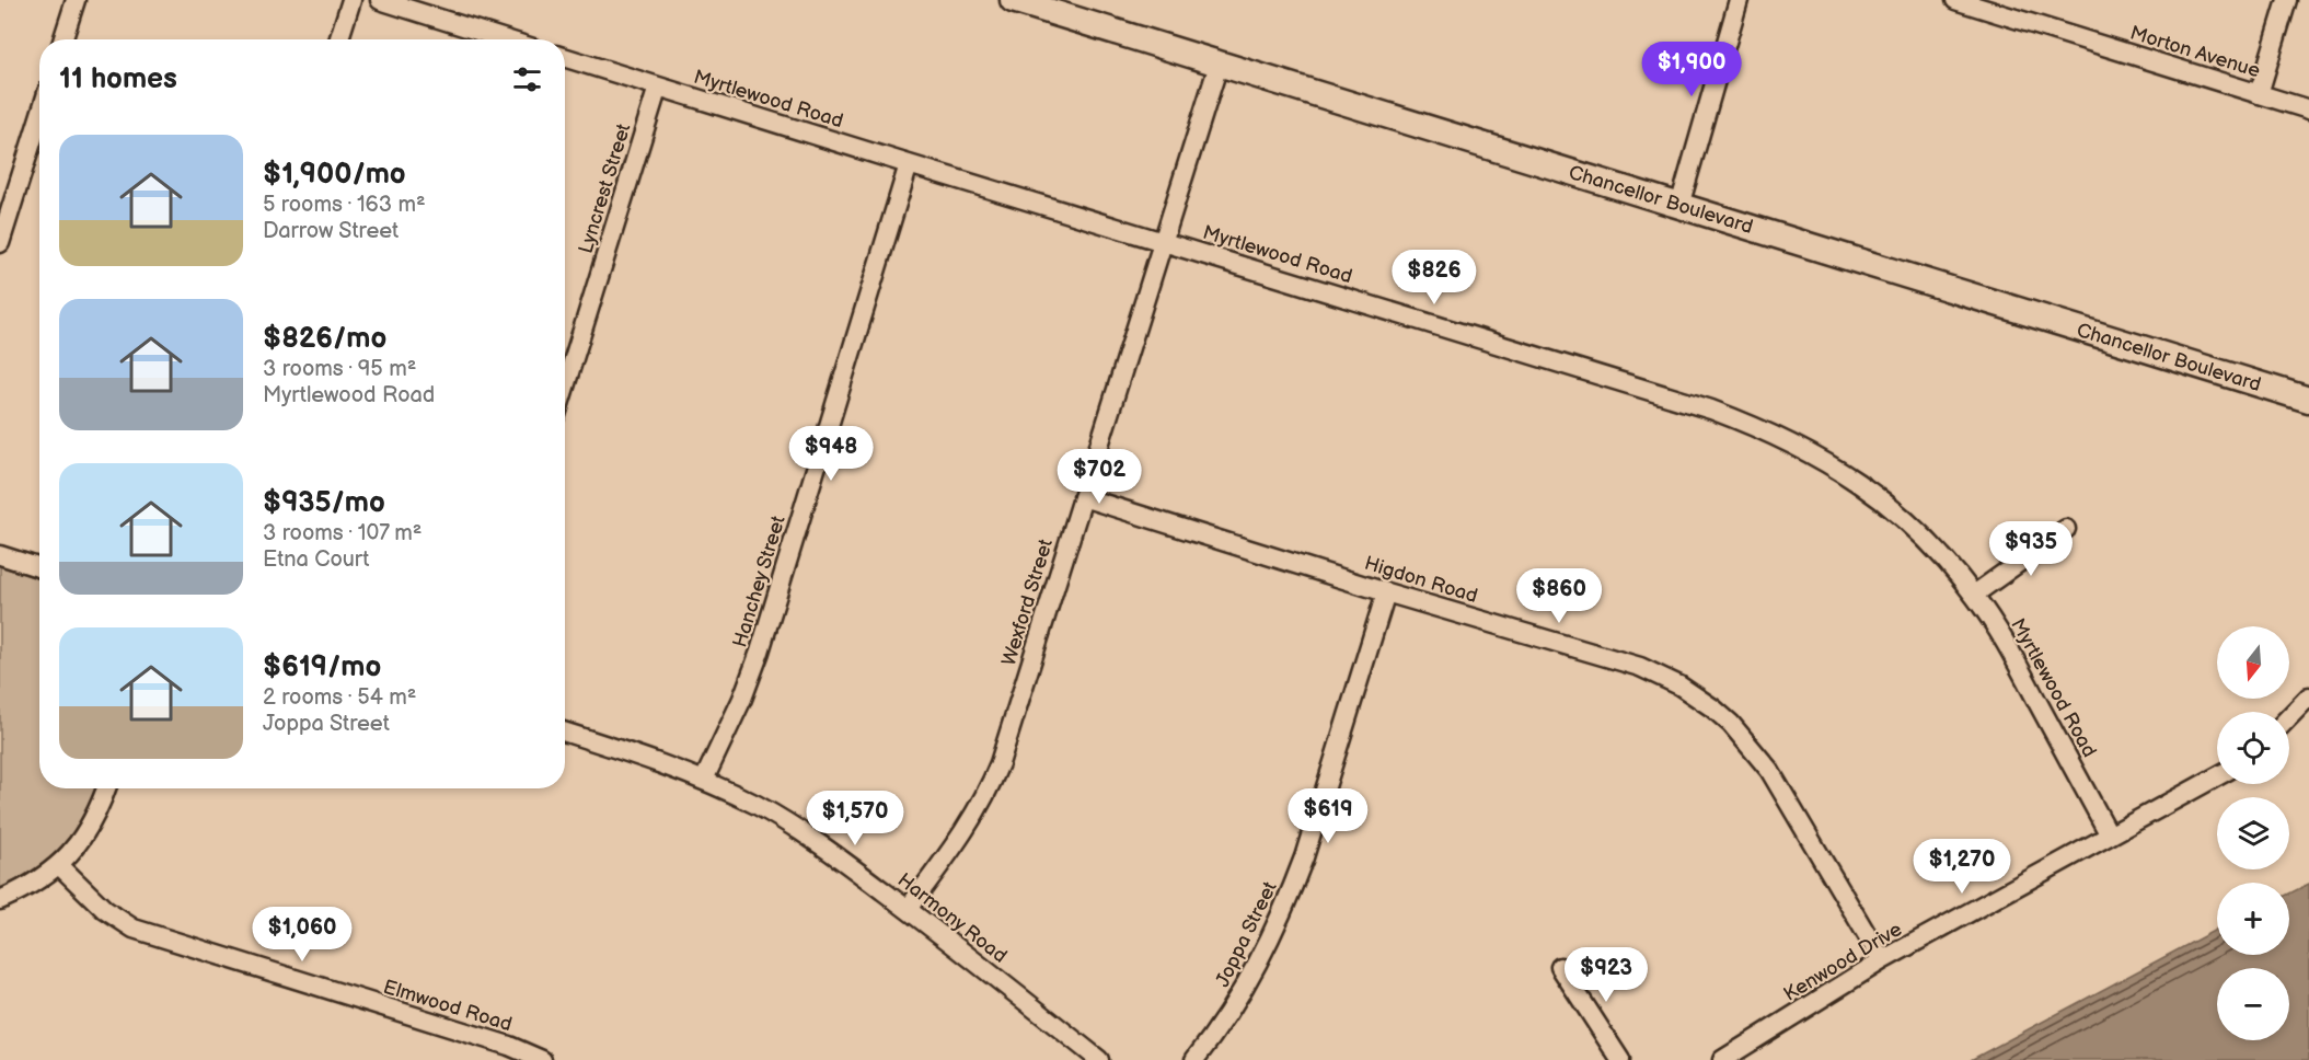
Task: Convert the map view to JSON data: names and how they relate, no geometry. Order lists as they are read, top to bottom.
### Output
{
  "streets": {
    "street": [
      "Morton Avenue",
      "Myrtlewood Road",
      "Lyncrest Street",
      "Chancellor Boulevard",
      "Higdon Road",
      "Hanchey Street",
      "Wexford Street",
      "Harmony Road",
      "Joppa Street",
      "Kenwood Drive",
      "Elmwood Road"
    ]
  },
  "crossings": [
    ["Myrtlewood Road", "Lyncrest Street"],
    ["Myrtlewood Road", "Hanchey Street"],
    ["Myrtlewood Road", "Wexford Street"],
    ["Myrtlewood Road", "Kenwood Drive"],
    ["Chancellor Boulevard", "Wexford Street"],
    ["Higdon Road", "Wexford Street"],
    ["Higdon Road", "Joppa Street"],
    ["Higdon Road", "Kenwood Drive"],
    ["Hanchey Street", "Harmony Road"],
    ["Wexford Street", "Harmony Road"]
  ],
  "north": "bottom",
  "page": {
    "heading": "11 homes",
    "price": [
      "$1,900",
      "$826",
      "$948",
      "$702",
      "$935",
      "$860",
      "$619",
      "$1,570",
      "$1,270",
      "$1,060",
      "$923"
    ],
    "list": [
      {
        "name": "$1,900/mo",
        "note": "5 rooms · 163 m² · Darrow Street"
      },
      {
        "name": "$826/mo",
        "note": "3 rooms · 95 m² · Myrtlewood Road"
      },
      {
        "name": "$935/mo",
        "note": "3 rooms · 107 m² · Etna Court"
      },
      {
        "name": "$619/mo",
        "note": "2 rooms · 54 m² · Joppa Street"
      }
    ],
    "map_buttons": ["+", "−"]
  }
}
